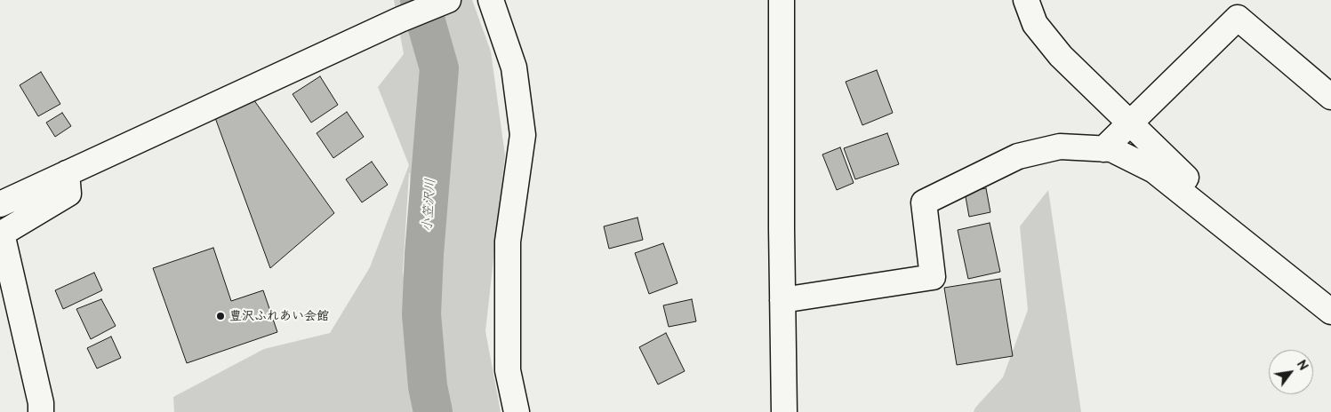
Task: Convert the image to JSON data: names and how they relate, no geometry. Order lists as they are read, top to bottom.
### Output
{
  "water": ["小笠沢川"],
  "places": ["豊沢ふれあい会館"],
  "north": "top right"
}
